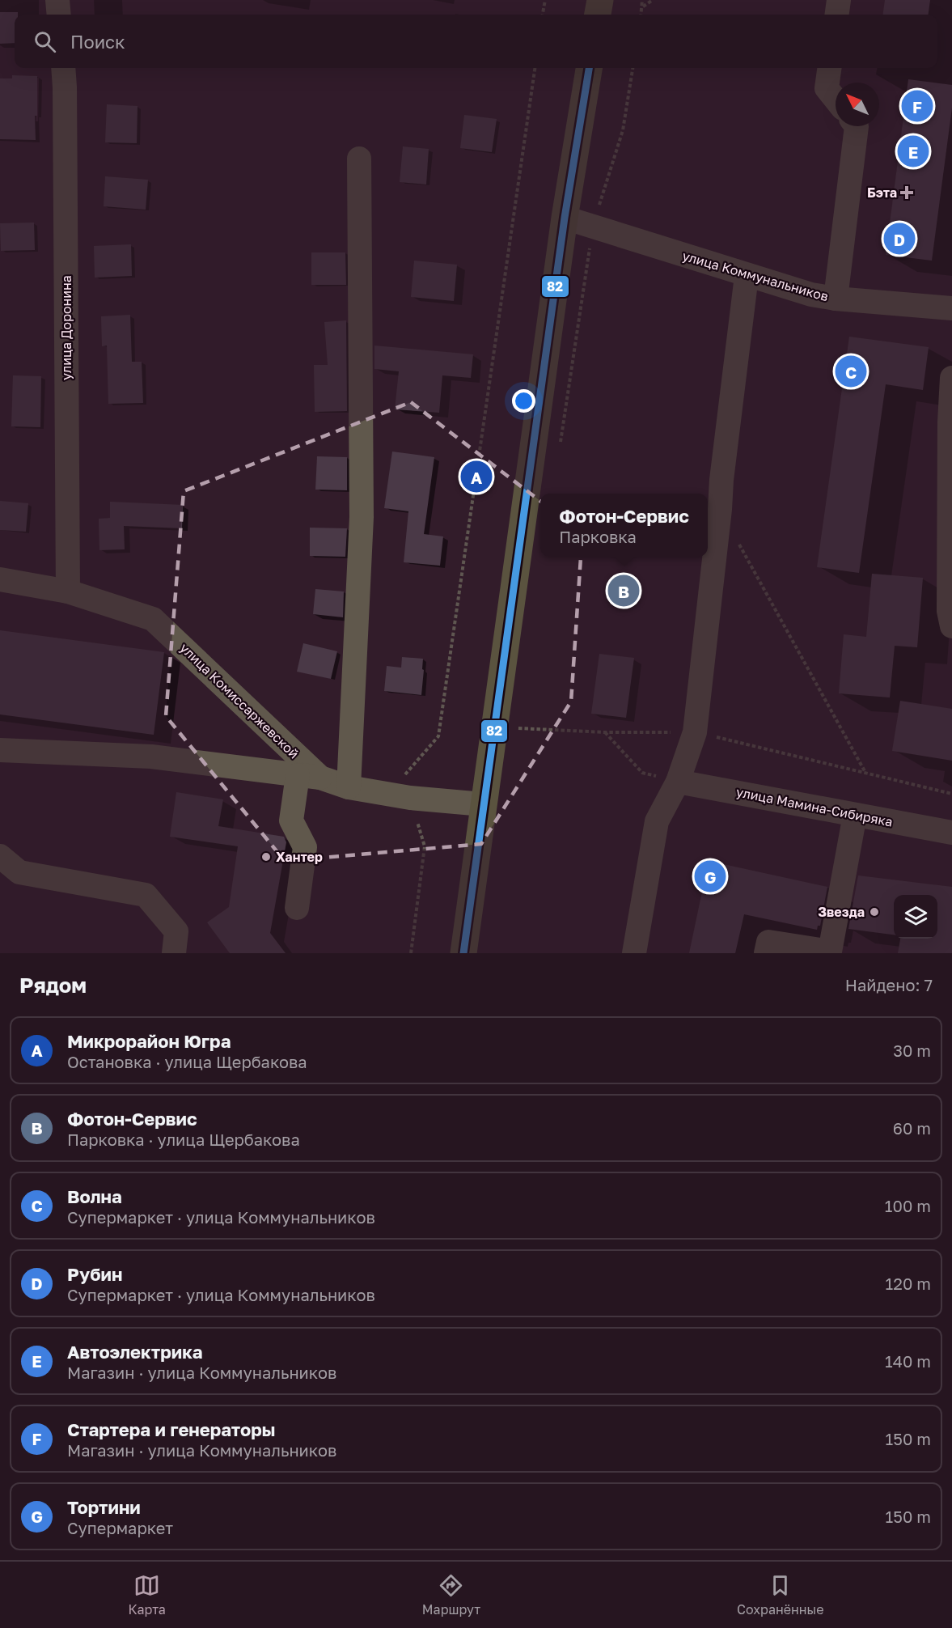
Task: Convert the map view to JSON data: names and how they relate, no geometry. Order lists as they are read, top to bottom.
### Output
{
  "streets": {
    "street": [
      "улица Коммунальников",
      "улица Доронина",
      "улица Комиссаржевской",
      "улица Мамина-Сибиряка"
    ]
  },
  "crossings": [
    ["улица Доронина", "улица Комиссаржевской"]
  ],
  "places": {
    "health": ["Бэта"],
    "other": ["Хантер", "Звезда"]
  },
  "lines": ["transit line 82"],
  "north": "top left",
  "page": {
    "search": "Поиск",
    "pins": [
      "F",
      "E",
      "D",
      "C",
      "A",
      "B",
      "G"
    ],
    "popup": ["Фотон-Сервис", "Парковка"],
    "heading": ["Рядом", "Найдено: 7"],
    "list": [
      {
        "mark": "A",
        "name": "Микрорайон Югра",
        "note": "Остановка · улица Щербакова",
        "value": "30 m"
      },
      {
        "mark": "B",
        "name": "Фотон-Сервис",
        "note": "Парковка · улица Щербакова",
        "value": "60 m"
      },
      {
        "mark": "C",
        "name": "Волна",
        "note": "Супермаркет · улица Коммунальников",
        "value": "100 m"
      },
      {
        "mark": "D",
        "name": "Рубин",
        "note": "Супермаркет · улица Коммунальников",
        "value": "120 m"
      },
      {
        "mark": "E",
        "name": "Автоэлектрика",
        "note": "Магазин · улица Коммунальников",
        "value": "140 m"
      },
      {
        "mark": "F",
        "name": "Стартера и генераторы",
        "note": "Магазин · улица Коммунальников",
        "value": "150 m"
      },
      {
        "mark": "G",
        "name": "Тортини",
        "note": "Супермаркет",
        "value": "150 m"
      }
    ],
    "nav": ["Карта", "Маршрут", "Сохранённые"]
  }
}
